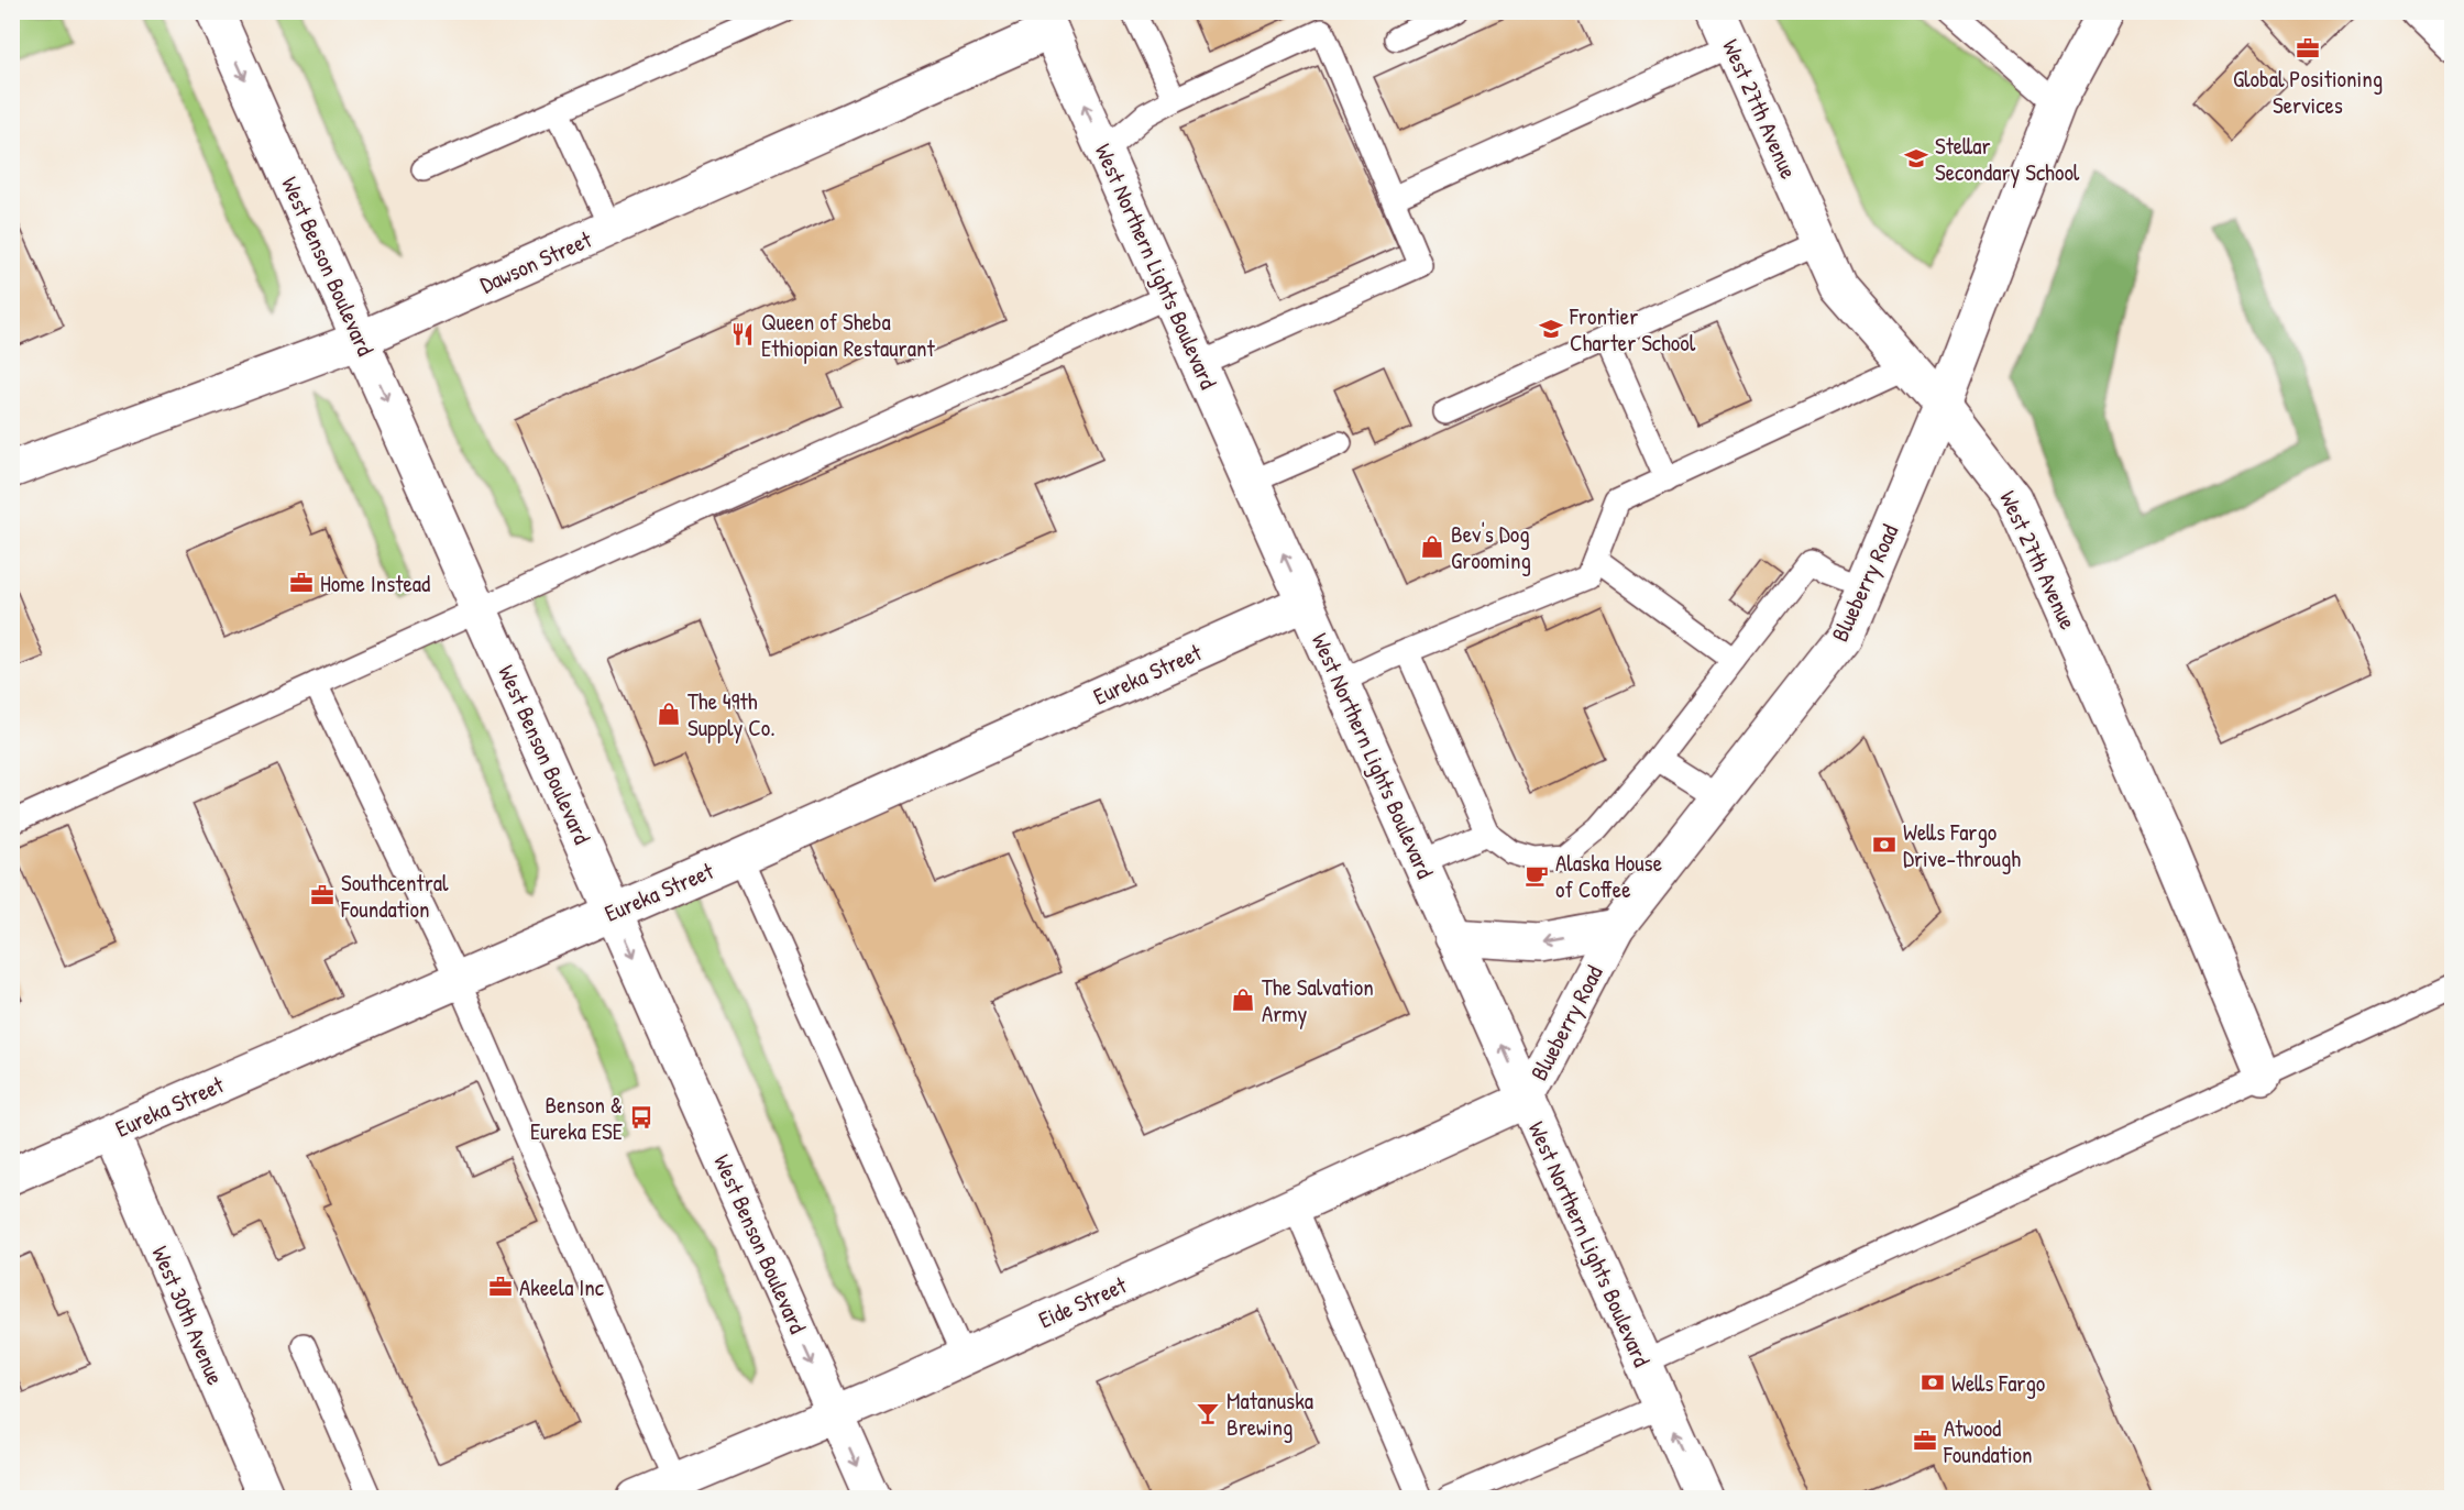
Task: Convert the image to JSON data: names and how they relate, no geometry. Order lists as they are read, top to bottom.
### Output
{
  "streets": {
    "street": [
      "West 27th Avenue",
      "Dawson Street",
      "West Benson Boulevard",
      "West Northern Lights Boulevard",
      "Blueberry Road",
      "Eureka Street",
      "Eide Street",
      "West 30th Avenue"
    ]
  },
  "crossings": [
    ["West 27th Avenue", "Blueberry Road"],
    ["Dawson Street", "West Benson Boulevard"],
    ["Dawson Street", "West Northern Lights Boulevard"],
    ["West Benson Boulevard", "Eureka Street"],
    ["West Benson Boulevard", "Eide Street"],
    ["West Northern Lights Boulevard", "Blueberry Road"],
    ["West Northern Lights Boulevard", "Eureka Street"],
    ["West Northern Lights Boulevard", "Eide Street"],
    ["Blueberry Road", "Eide Street"],
    ["Eureka Street", "West 30th Avenue"]
  ],
  "one_way": ["West Benson Boulevard"],
  "places": {
    "office": [
      "Global Positioning Services",
      "Home Instead",
      "Southcentral Foundation",
      "Akeela Inc",
      "Atwood Foundation"
    ],
    "school or university": ["Stellar Secondary School", "Frontier Charter School"],
    "restaurant": ["Queen of Sheba Ethiopian Restaurant"],
    "shop": ["Bev's Dog Grooming", "The 49th Supply Co.", "The Salvation Army"],
    "bank": ["Wells Fargo Drive-through", "Wells Fargo"],
    "cafe": ["Alaska House of Coffee"],
    "bus stop": ["Benson & Eureka ESE"],
    "bar": ["Matanuska Brewing"]
  }
}
